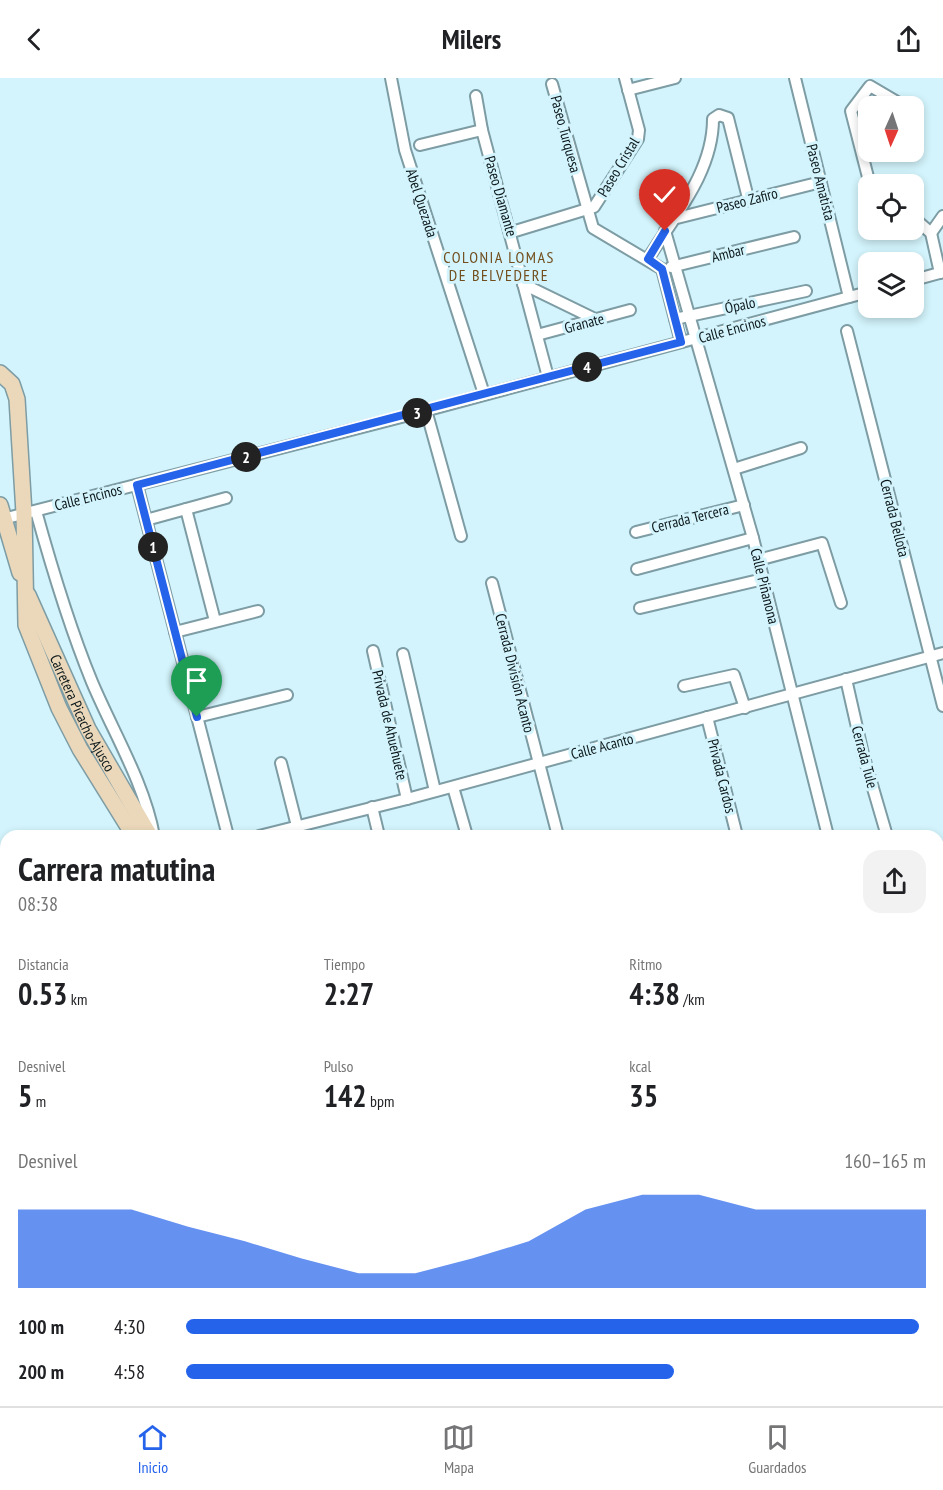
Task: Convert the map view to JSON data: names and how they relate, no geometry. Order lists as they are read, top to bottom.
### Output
{
  "streets": {
    "main road": ["Carretera Picacho-Ajusco"],
    "street": [
      "Paseo Turquesa",
      "Paseo Cristal",
      "Paseo Amatista",
      "Paseo Diamante",
      "Paseo Zafiro",
      "Abel Quezada",
      "Ambar",
      "Ópalo",
      "Granate",
      "Calle Encinos",
      "Cerrada Tercera",
      "Cerrada Bellota",
      "Calle Piñanona",
      "Cerrada División Acanto",
      "Privada de Ahuehuete",
      "Calle Acanto",
      "Cerrada Tule",
      "Privada Cardos"
    ]
  },
  "crossings": [
    ["Paseo Turquesa", "Paseo Cristal"],
    ["Paseo Turquesa", "Ambar"],
    ["Paseo Cristal", "Paseo Diamante"],
    ["Paseo Amatista", "Paseo Zafiro"],
    ["Paseo Amatista", "Calle Encinos"],
    ["Paseo Diamante", "Granate"],
    ["Paseo Diamante", "Calle Encinos"],
    ["Abel Quezada", "Calle Encinos"],
    ["Calle Encinos", "Calle Piñanona"],
    ["Calle Encinos", "Carretera Picacho-Ajusco"],
    ["Cerrada Tercera", "Calle Piñanona"],
    ["Cerrada Bellota", "Calle Acanto"],
    ["Calle Piñanona", "Calle Acanto"],
    ["Cerrada División Acanto", "Calle Acanto"],
    ["Privada de Ahuehuete", "Calle Acanto"],
    ["Calle Acanto", "Cerrada Tule"],
    ["Calle Acanto", "Privada Cardos"]
  ],
  "districts": ["COLONIA LOMAS DE BELVEDERE"],
  "north": "bottom",
  "page": {
    "header": "Milers",
    "pins": [
      "4",
      "3",
      "2",
      "1"
    ],
    "heading": ["Carrera matutina", "08:38"],
    "stats": [
      ["Distancia", "0.53 km"],
      ["Tiempo", "2:27"],
      ["Ritmo", "4:38 /km"],
      ["Desnivel", "5 m"],
      ["Pulso", "142 bpm"],
      ["kcal", "35"]
    ],
    "chart": ["Desnivel", "160–165 m"],
    "list": [
      {
        "name": "100 m",
        "note": "4:30"
      },
      {
        "name": "200 m",
        "note": "4:58"
      }
    ],
    "tabs": ["Inicio", "Mapa", "Guardados"]
  }
}
